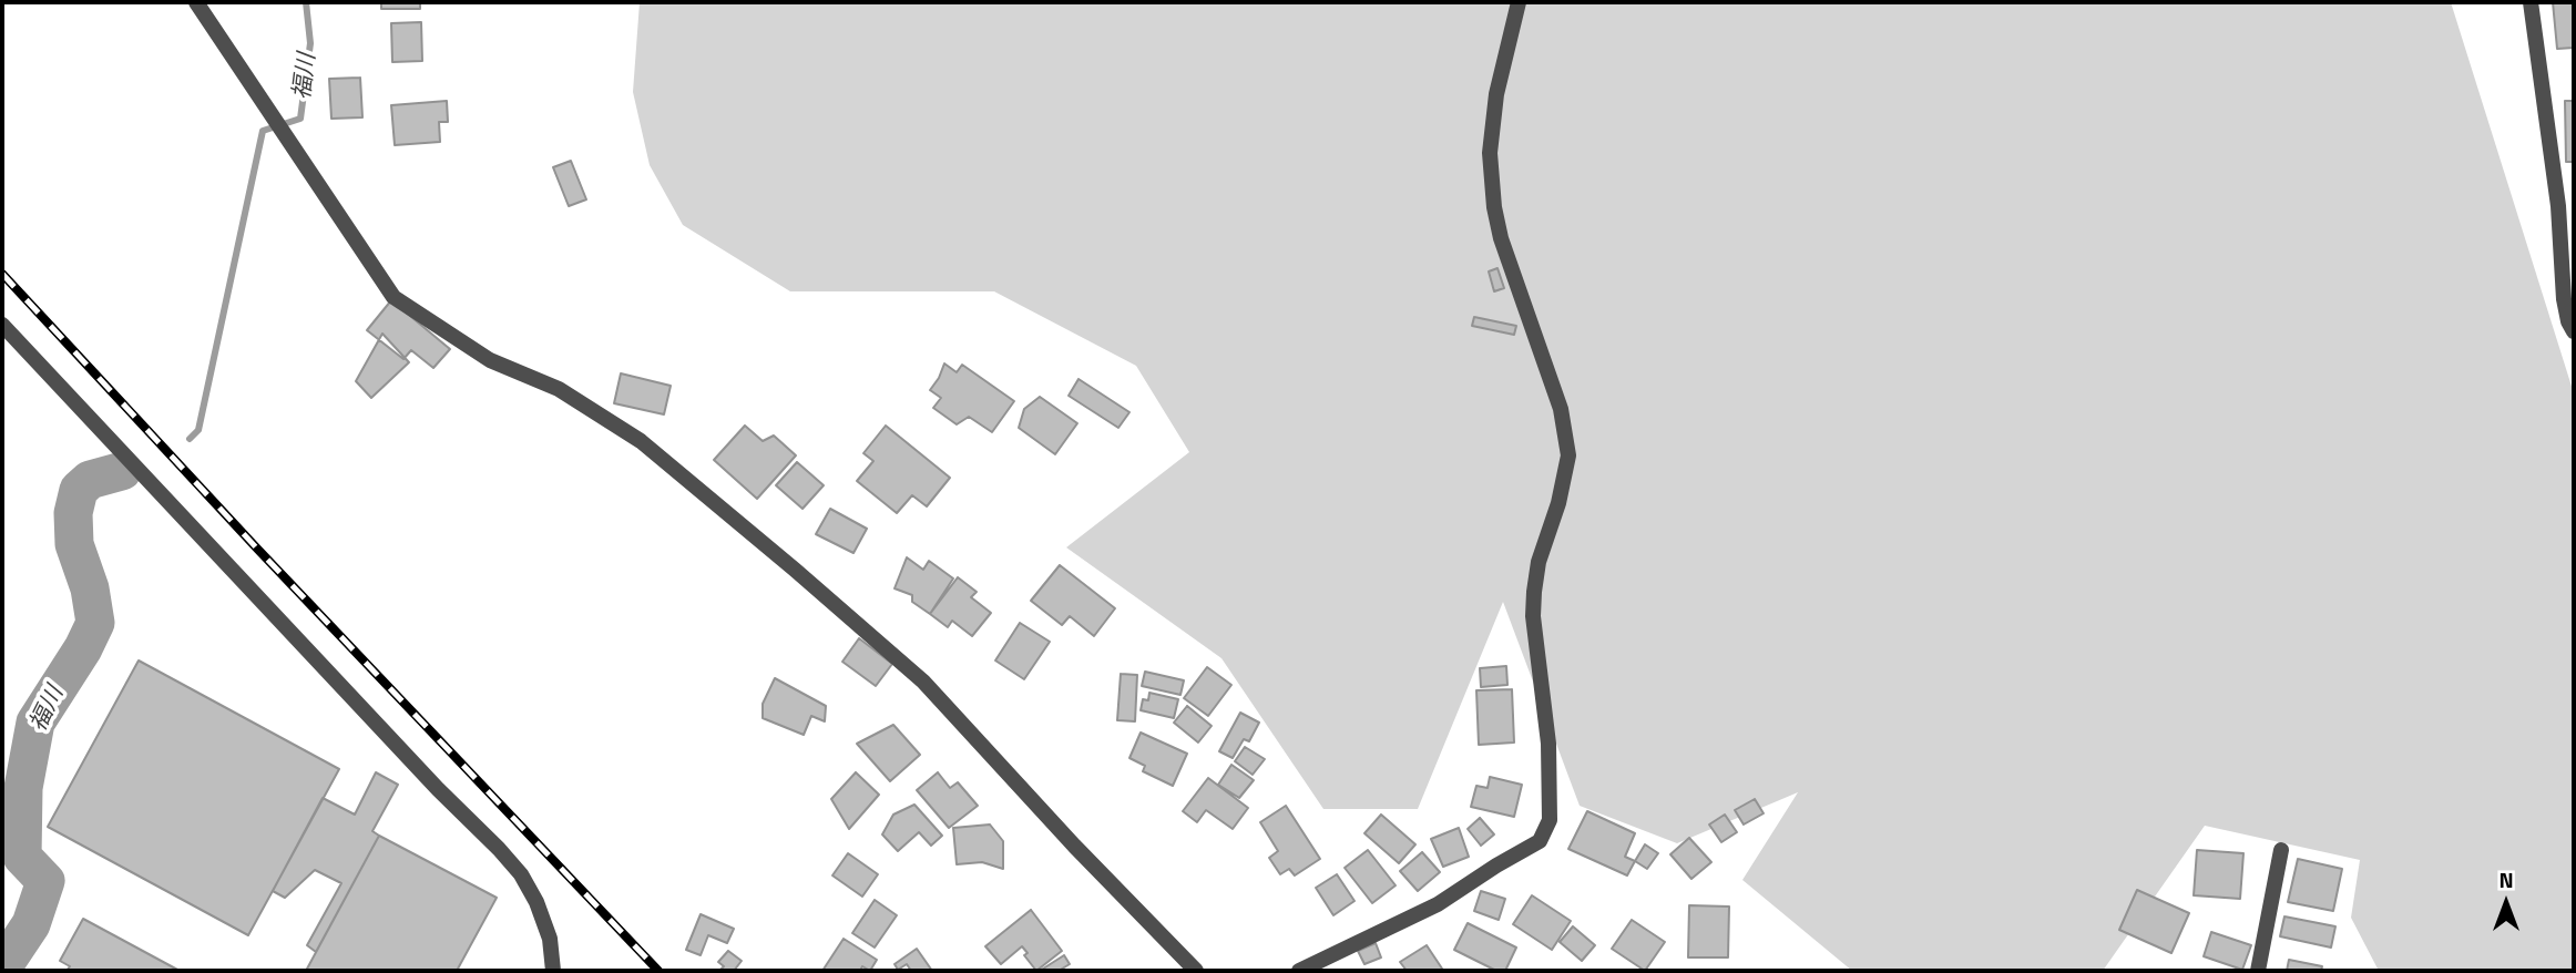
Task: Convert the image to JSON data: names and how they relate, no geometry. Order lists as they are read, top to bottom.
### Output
{
  "water": ["福川"],
  "north": "top"
}
